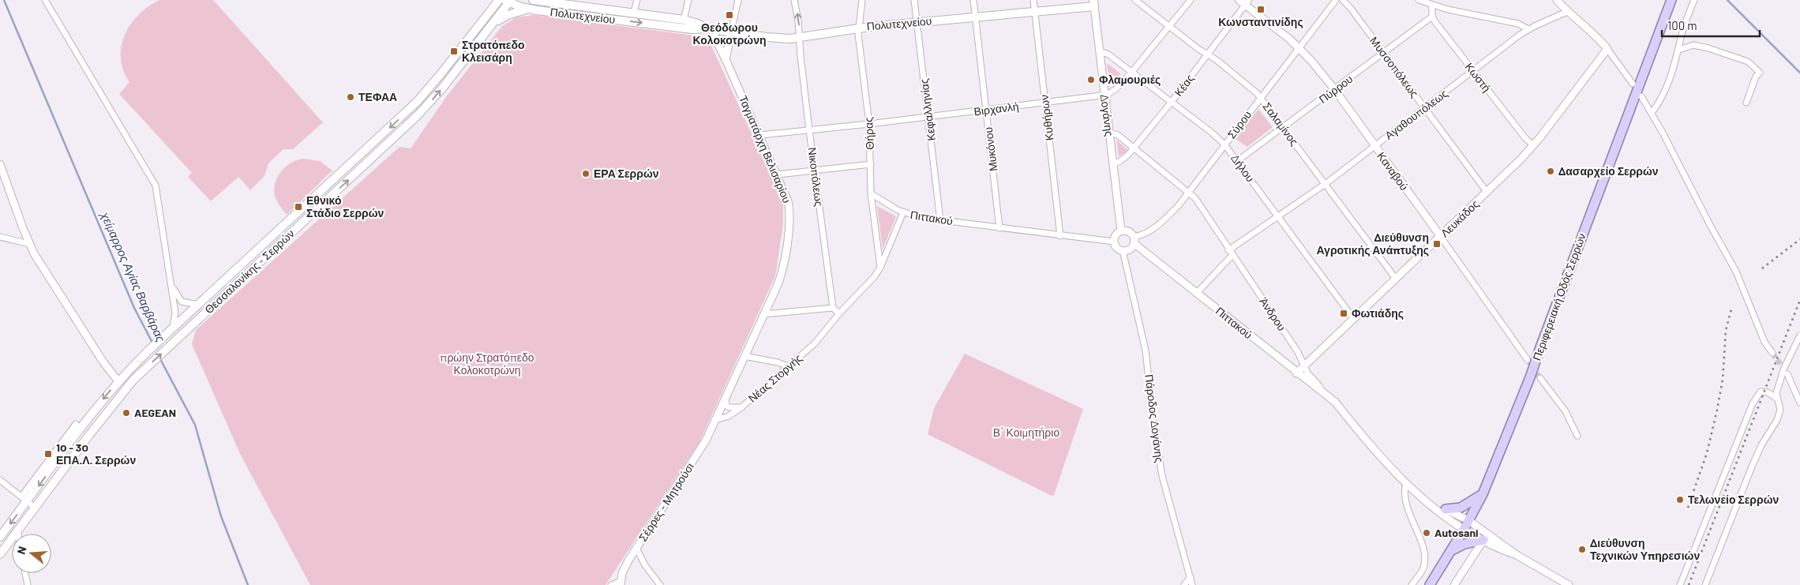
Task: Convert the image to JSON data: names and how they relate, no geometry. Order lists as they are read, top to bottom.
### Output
{
  "streets": {
    "main road": ["Πολυτεχνείου", "Θεσσαλονίκης - Σερρών", "Περιφερειακή Οδός Σερρών"],
    "street": [
      "Μυσσοπόλεως",
      "Κωστή",
      "Κέας",
      "Πύρρου",
      "Βιρχανλή",
      "Κεφαλληνίας",
      "Αγαθουπόλεως",
      "Δογάνης",
      "Κυθήρων",
      "Σαλαμίνος",
      "Σύρου",
      "Θήρας",
      "Ταγματάρχη Βελισαρίου",
      "Μυκόνου",
      "Δήλου",
      "Καναβού",
      "Νικοπόλεως",
      "Πιττακού",
      "Λευκάδος",
      "Άνδρου",
      "Νέας Στοργής",
      "Πάροδος Δογάνης",
      "Σέρρες - Μητρούσι"
    ]
  },
  "crossings": [
    ["Πολυτεχνείου", "Κεφαλληνίας"],
    ["Πολυτεχνείου", "Δογάνης"],
    ["Πολυτεχνείου", "Κυθήρων"],
    ["Πολυτεχνείου", "Θήρας"],
    ["Πολυτεχνείου", "Ταγματάρχη Βελισαρίου"],
    ["Πολυτεχνείου", "Μυκόνου"],
    ["Πολυτεχνείου", "Νικοπόλεως"],
    ["Μυσσοπόλεως", "Πύρρου"],
    ["Μυσσοπόλεως", "Αγαθουπόλεως"],
    ["Μυσσοπόλεως", "Λευκάδος"],
    ["Κωστή", "Πύρρου"],
    ["Κωστή", "Αγαθουπόλεως"],
    ["Κωστή", "Λευκάδος"],
    ["Κέας", "Δογάνης"],
    ["Κέας", "Σαλαμίνος"],
    ["Κέας", "Δήλου"],
    ["Κέας", "Καναβού"],
    ["Κέας", "Άνδρου"],
    ["Πύρρου", "Σαλαμίνος"],
    ["Πύρρου", "Δήλου"],
    ["Πύρρου", "Καναβού"],
    ["Βιρχανλή", "Κεφαλληνίας"],
    ["Βιρχανλή", "Δογάνης"],
    ["Βιρχανλή", "Κυθήρων"],
    ["Βιρχανλή", "Σαλαμίνος"],
    ["Βιρχανλή", "Θήρας"],
    ["Βιρχανλή", "Ταγματάρχη Βελισαρίου"],
    ["Βιρχανλή", "Μυκόνου"],
    ["Βιρχανλή", "Δήλου"],
    ["Βιρχανλή", "Νικοπόλεως"],
    ["Κεφαλληνίας", "Πιττακού"],
    ["Αγαθουπόλεως", "Σαλαμίνος"],
    ["Αγαθουπόλεως", "Δήλου"],
    ["Αγαθουπόλεως", "Καναβού"],
    ["Αγαθουπόλεως", "Πιττακού"],
    ["Αγαθουπόλεως", "Άνδρου"],
    ["Δογάνης", "Σύρου"],
    ["Δογάνης", "Δήλου"],
    ["Δογάνης", "Πιττακού"],
    ["Δογάνης", "Άνδρου"],
    ["Δογάνης", "Πάροδος Δογάνης"],
    ["Κυθήρων", "Πιττακού"],
    ["Σαλαμίνος", "Σύρου"],
    ["Σαλαμίνος", "Λευκάδος"],
    ["Σύρου", "Δήλου"],
    ["Σύρου", "Καναβού"],
    ["Σύρου", "Πιττακού"],
    ["Σύρου", "Άνδρου"],
    ["Σύρου", "Πάροδος Δογάνης"],
    ["Θήρας", "Πιττακού"],
    ["Θήρας", "Νέας Στοργής"],
    ["Ταγματάρχη Βελισαρίου", "Νέας Στοργής"],
    ["Ταγματάρχη Βελισαρίου", "Σέρρες - Μητρούσι"],
    ["Μυκόνου", "Πιττακού"],
    ["Δήλου", "Λευκάδος"],
    ["Καναβού", "Λευκάδος"],
    ["Πιττακού", "Λευκάδος"],
    ["Πιττακού", "Άνδρου"],
    ["Πιττακού", "Νέας Στοργής"],
    ["Πιττακού", "Πάροδος Δογάνης"],
    ["Λευκάδος", "Άνδρου"],
    ["Νέας Στοργής", "Σέρρες - Μητρούσι"]
  ],
  "water": ["χείμαρρος Αγίας Βαρβάρας"],
  "parks": ["πρώην Στρατόπεδο Κολοκοτρώνη", "Β΄ Κοιμητήριο"],
  "places": {
    "transit": [
      "Κωνσταντινίδης",
      "Θεόδωρου Κολοκοτρώνη",
      "Στρατόπεδο Κλεισάρη",
      "Εθνικό Στάδιο Σερρών",
      "Διεύθυνση Αγροτικής Ανάπτυξης",
      "Φωτιάδης",
      "1ο - 3ο ΕΠΑ.Λ. Σερρών"
    ],
    "other": [
      "Φλαμουριές",
      "ΤΕΦΑΑ",
      "Δασαρχείο Σερρών",
      "ΕΡΑ Σερρών",
      "AEGEAN",
      "Τελωνείο Σερρών",
      "Autosani",
      "Διεύθυνση Τεχνικών Υπηρεσιών"
    ]
  },
  "scale_bar": "100 m",
  "north": "left"
}
